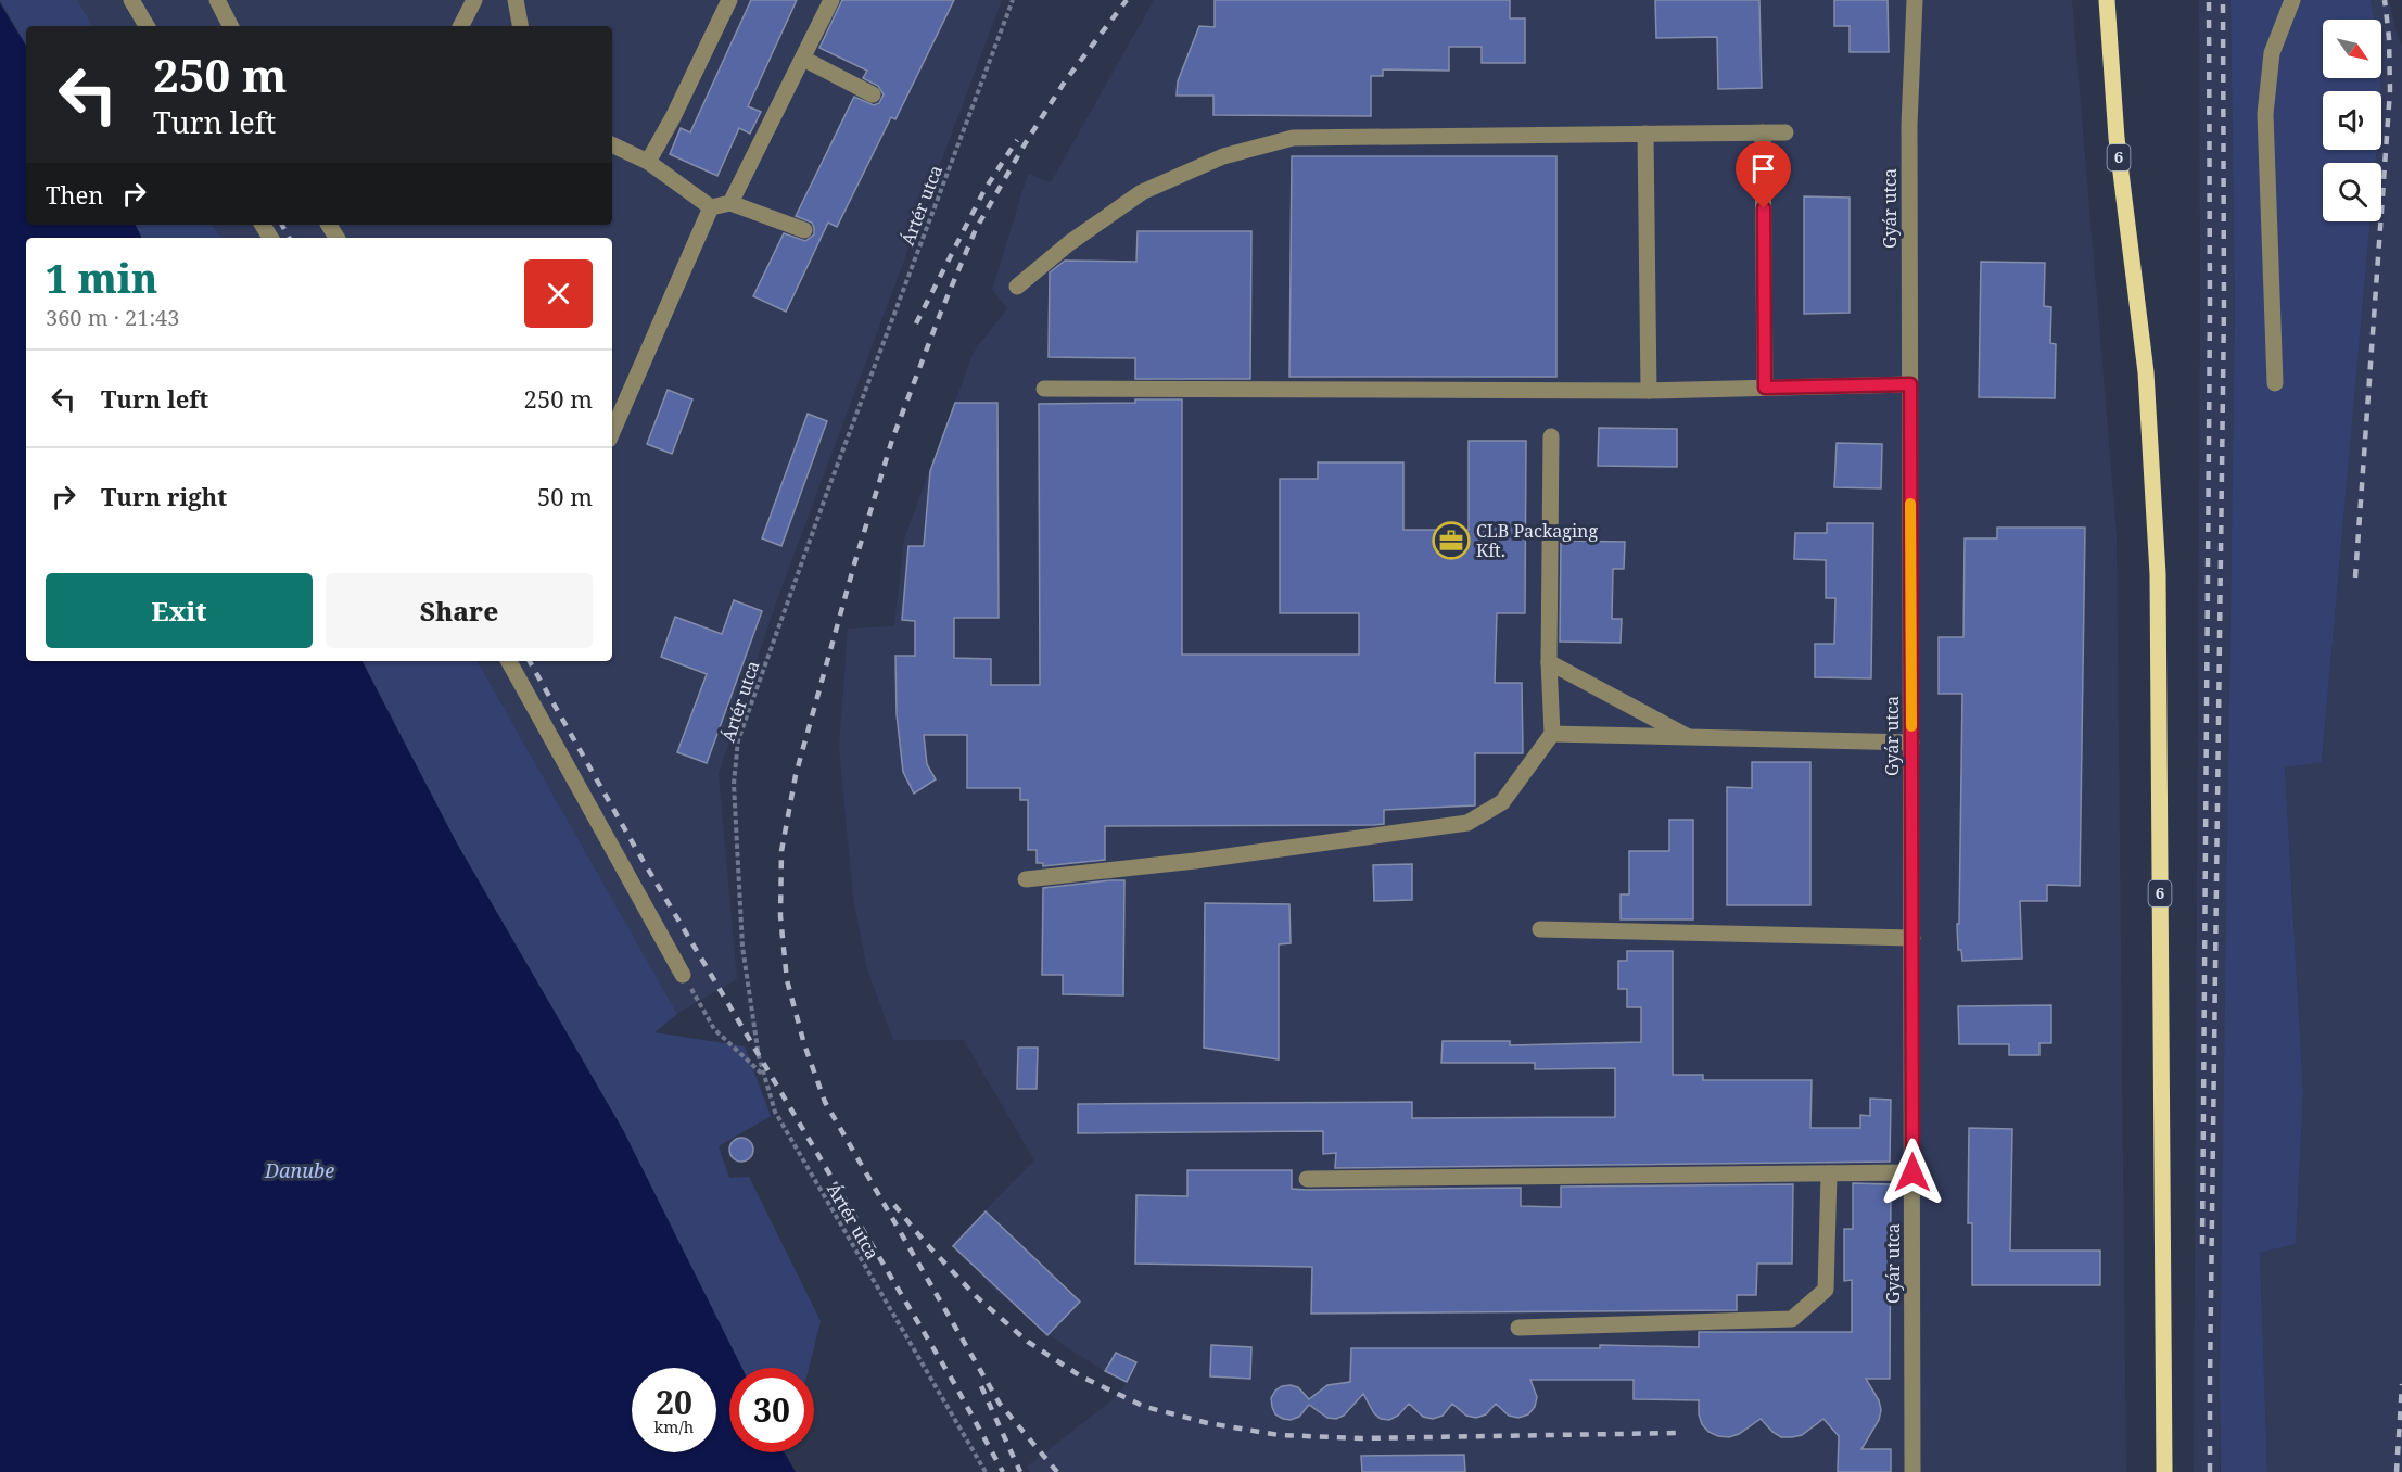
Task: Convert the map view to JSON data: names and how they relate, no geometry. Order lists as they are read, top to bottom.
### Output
{
  "streets": {
    "main road": ["6"],
    "street": ["Gyár utca"],
    "path": ["Ártér utca"]
  },
  "water": ["Danube"],
  "places": {
    "office": ["CLB Packaging Kft."]
  },
  "north": "bottom right",
  "page": {
    "turn": ["250 m", "Turn left"],
    "then": "Then",
    "heading": ["1 min", "360 m · 21:43"],
    "list": [
      {
        "name": "Turn left",
        "value": "250 m"
      },
      {
        "name": "Turn right",
        "value": "50 m"
      }
    ],
    "buttons": ["Exit", "Share"],
    "speed": "20 km/h",
    "limit": "30"
  }
}
